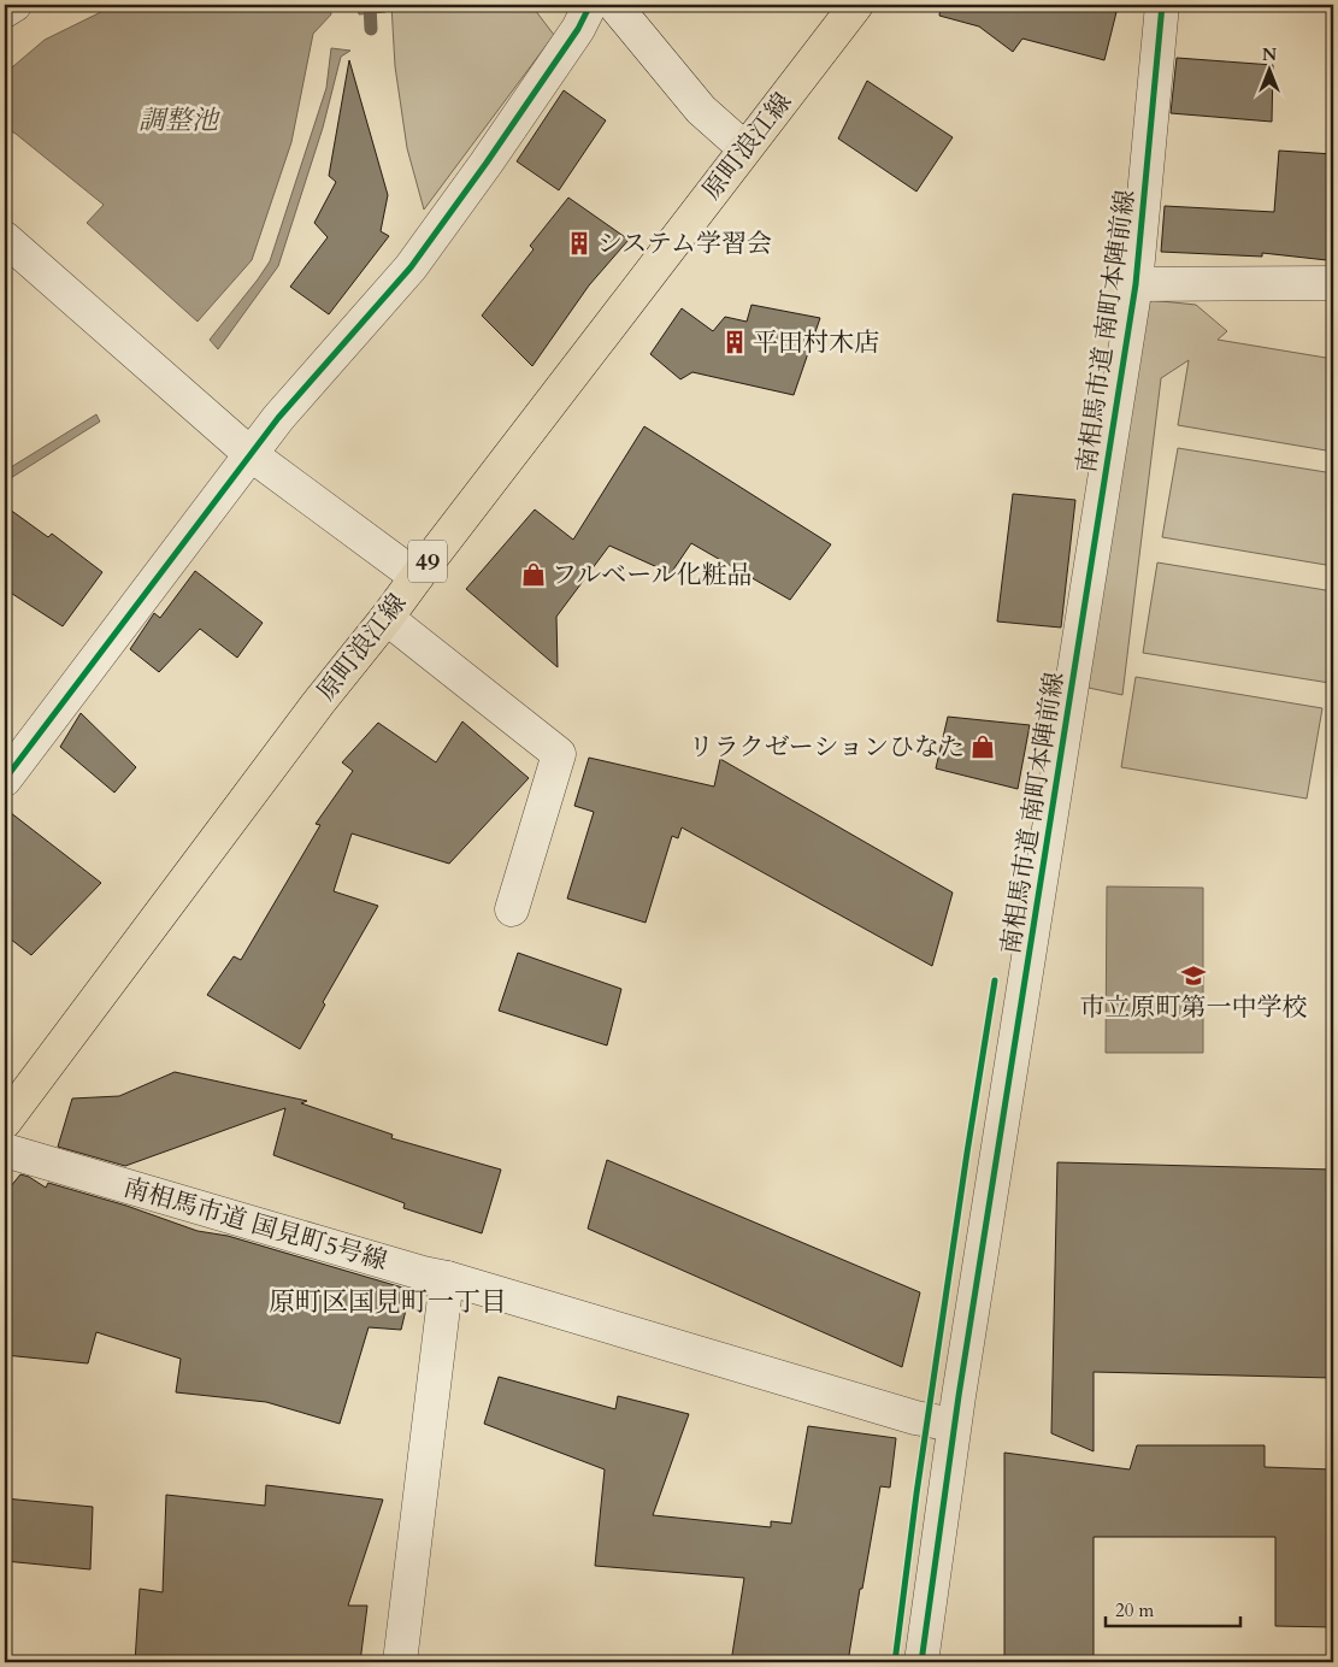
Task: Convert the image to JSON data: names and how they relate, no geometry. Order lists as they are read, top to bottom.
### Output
{
  "streets": {
    "main road": ["原町浪江線", "49"],
    "street": ["南相馬市道 南町本陣前線", "南相馬市道 国見町5号線"]
  },
  "crossings": [
    ["南相馬市道 南町本陣前線", "南相馬市道 国見町5号線"]
  ],
  "districts": ["原町区国見町一丁目"],
  "water": ["調整池"],
  "places": {
    "building": ["システム学習会", "平田村木店"],
    "shop": ["フルベール化粧品", "リラクゼーションひなた"],
    "school or university": ["市立原町第一中学校"]
  },
  "scale_bar": "20 m",
  "north": "top"
}
